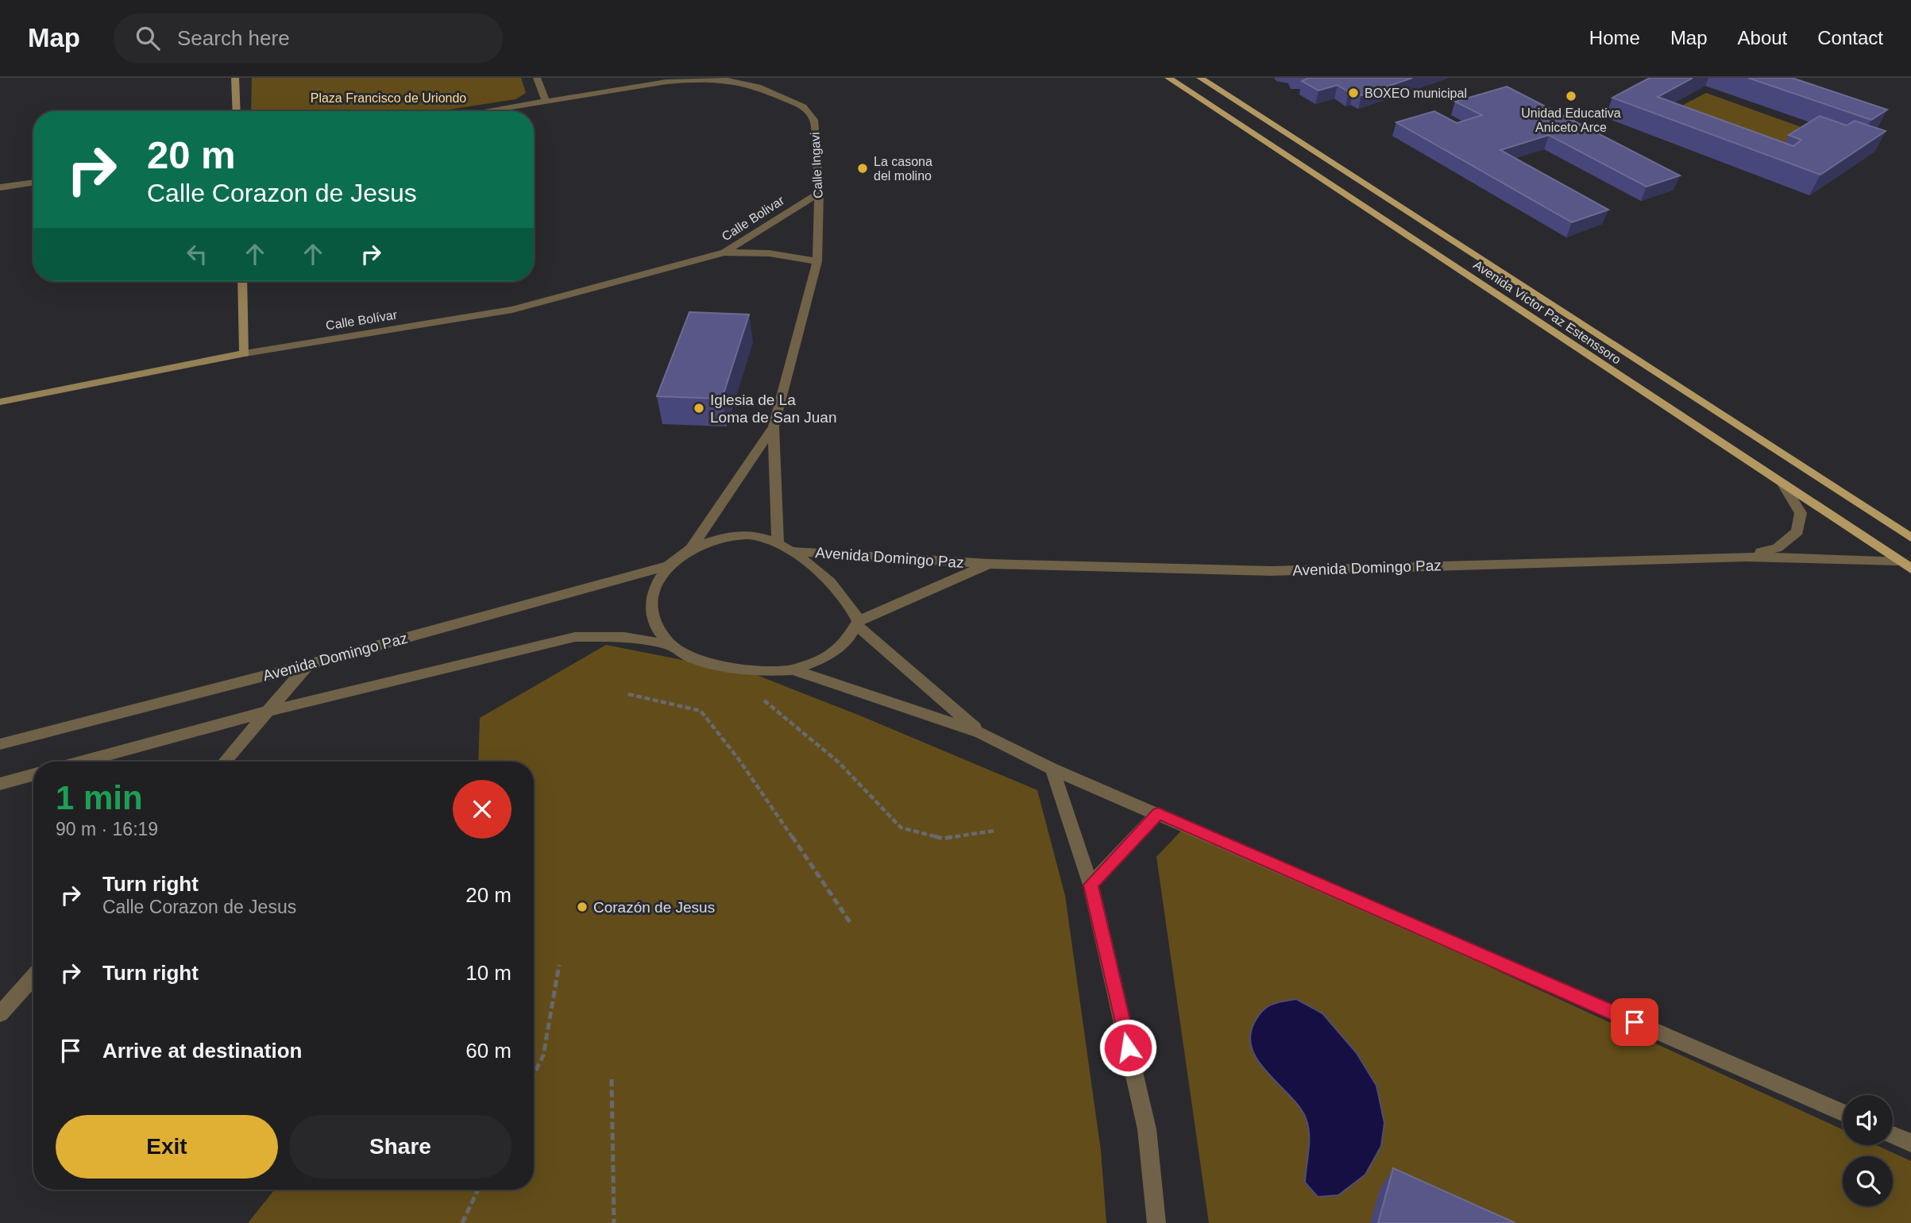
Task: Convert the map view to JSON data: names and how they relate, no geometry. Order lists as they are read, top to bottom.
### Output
{
  "streets": {
    "main road": ["Avenida Víctor Paz Estenssoro"],
    "street": [
      "Calle Ingavi",
      "Calle Bolivar",
      "Calle Bolívar",
      "Avenida Domingo Paz"
    ]
  },
  "crossings": [
    ["Calle Ingavi", "Calle Bolivar"],
    ["Calle Ingavi", "Avenida Domingo Paz"],
    ["Calle Bolivar", "Calle Bolívar"],
    ["Avenida Víctor Paz Estenssoro", "Avenida Domingo Paz"]
  ],
  "parks": ["Plaza Francisco de Uriondo"],
  "places": [
    "BOXEO municipal",
    "Unidad Educativa Aniceto Arce",
    "La casona del molino",
    "Iglesia de La Loma de San Juan",
    "Corazón de Jesus"
  ],
  "page": {
    "header": "Map",
    "search": "Search here",
    "nav": [
      "Home",
      "Map",
      "About",
      "Contact"
    ],
    "turn": ["20 m", "Calle Corazon de Jesus"],
    "heading": ["1 min", "90 m · 16:19"],
    "list": [
      {
        "name": "Turn right",
        "note": "Calle Corazon de Jesus",
        "value": "20 m"
      },
      {
        "name": "Turn right",
        "value": "10 m"
      },
      {
        "name": "Arrive at destination",
        "value": "60 m"
      }
    ],
    "buttons": ["Exit", "Share"]
  }
}
